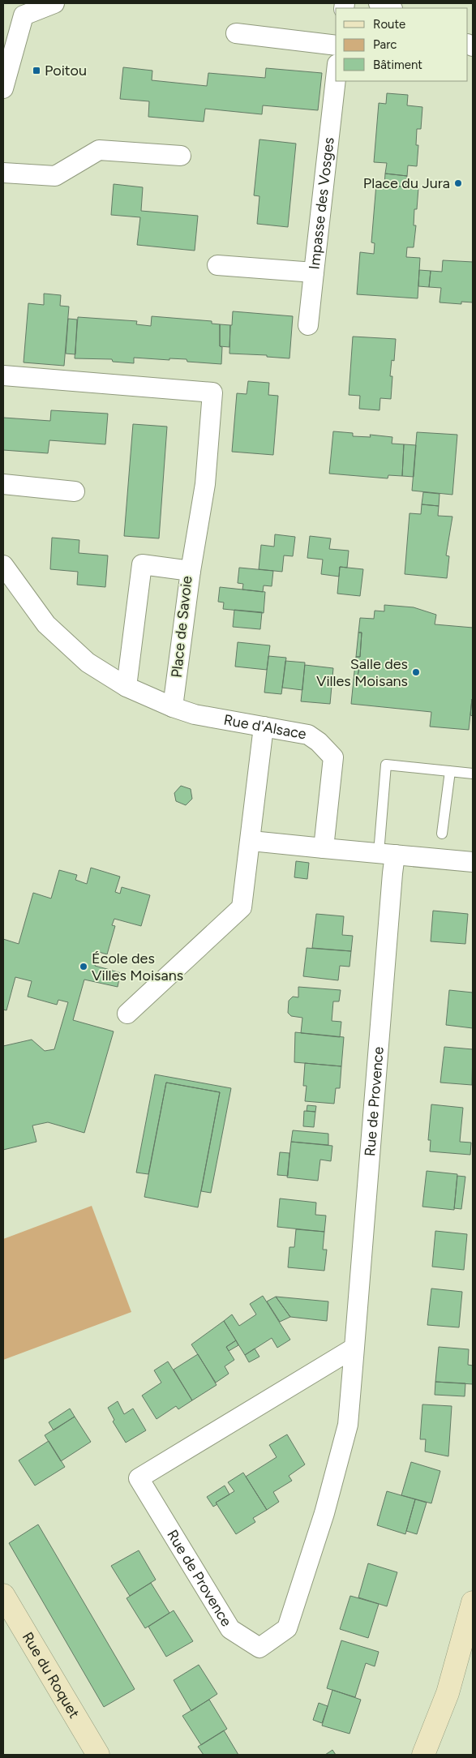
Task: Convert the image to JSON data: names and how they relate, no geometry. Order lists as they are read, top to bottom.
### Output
{
  "streets": {
    "main road": ["Rue du Roquet"],
    "street": [
      "Impasse des Vosges",
      "Place de Savoie",
      "Rue d'Alsace",
      "Rue de Provence"
    ]
  },
  "crossings": [
    ["Place de Savoie", "Rue d'Alsace"]
  ],
  "places": {
    "transit": ["Poitou"],
    "other": ["Place du Jura", "Salle des Villes Moisans", "École des Villes Moisans"]
  },
  "legend": ["Route", "Parc", "Bâtiment"]
}
